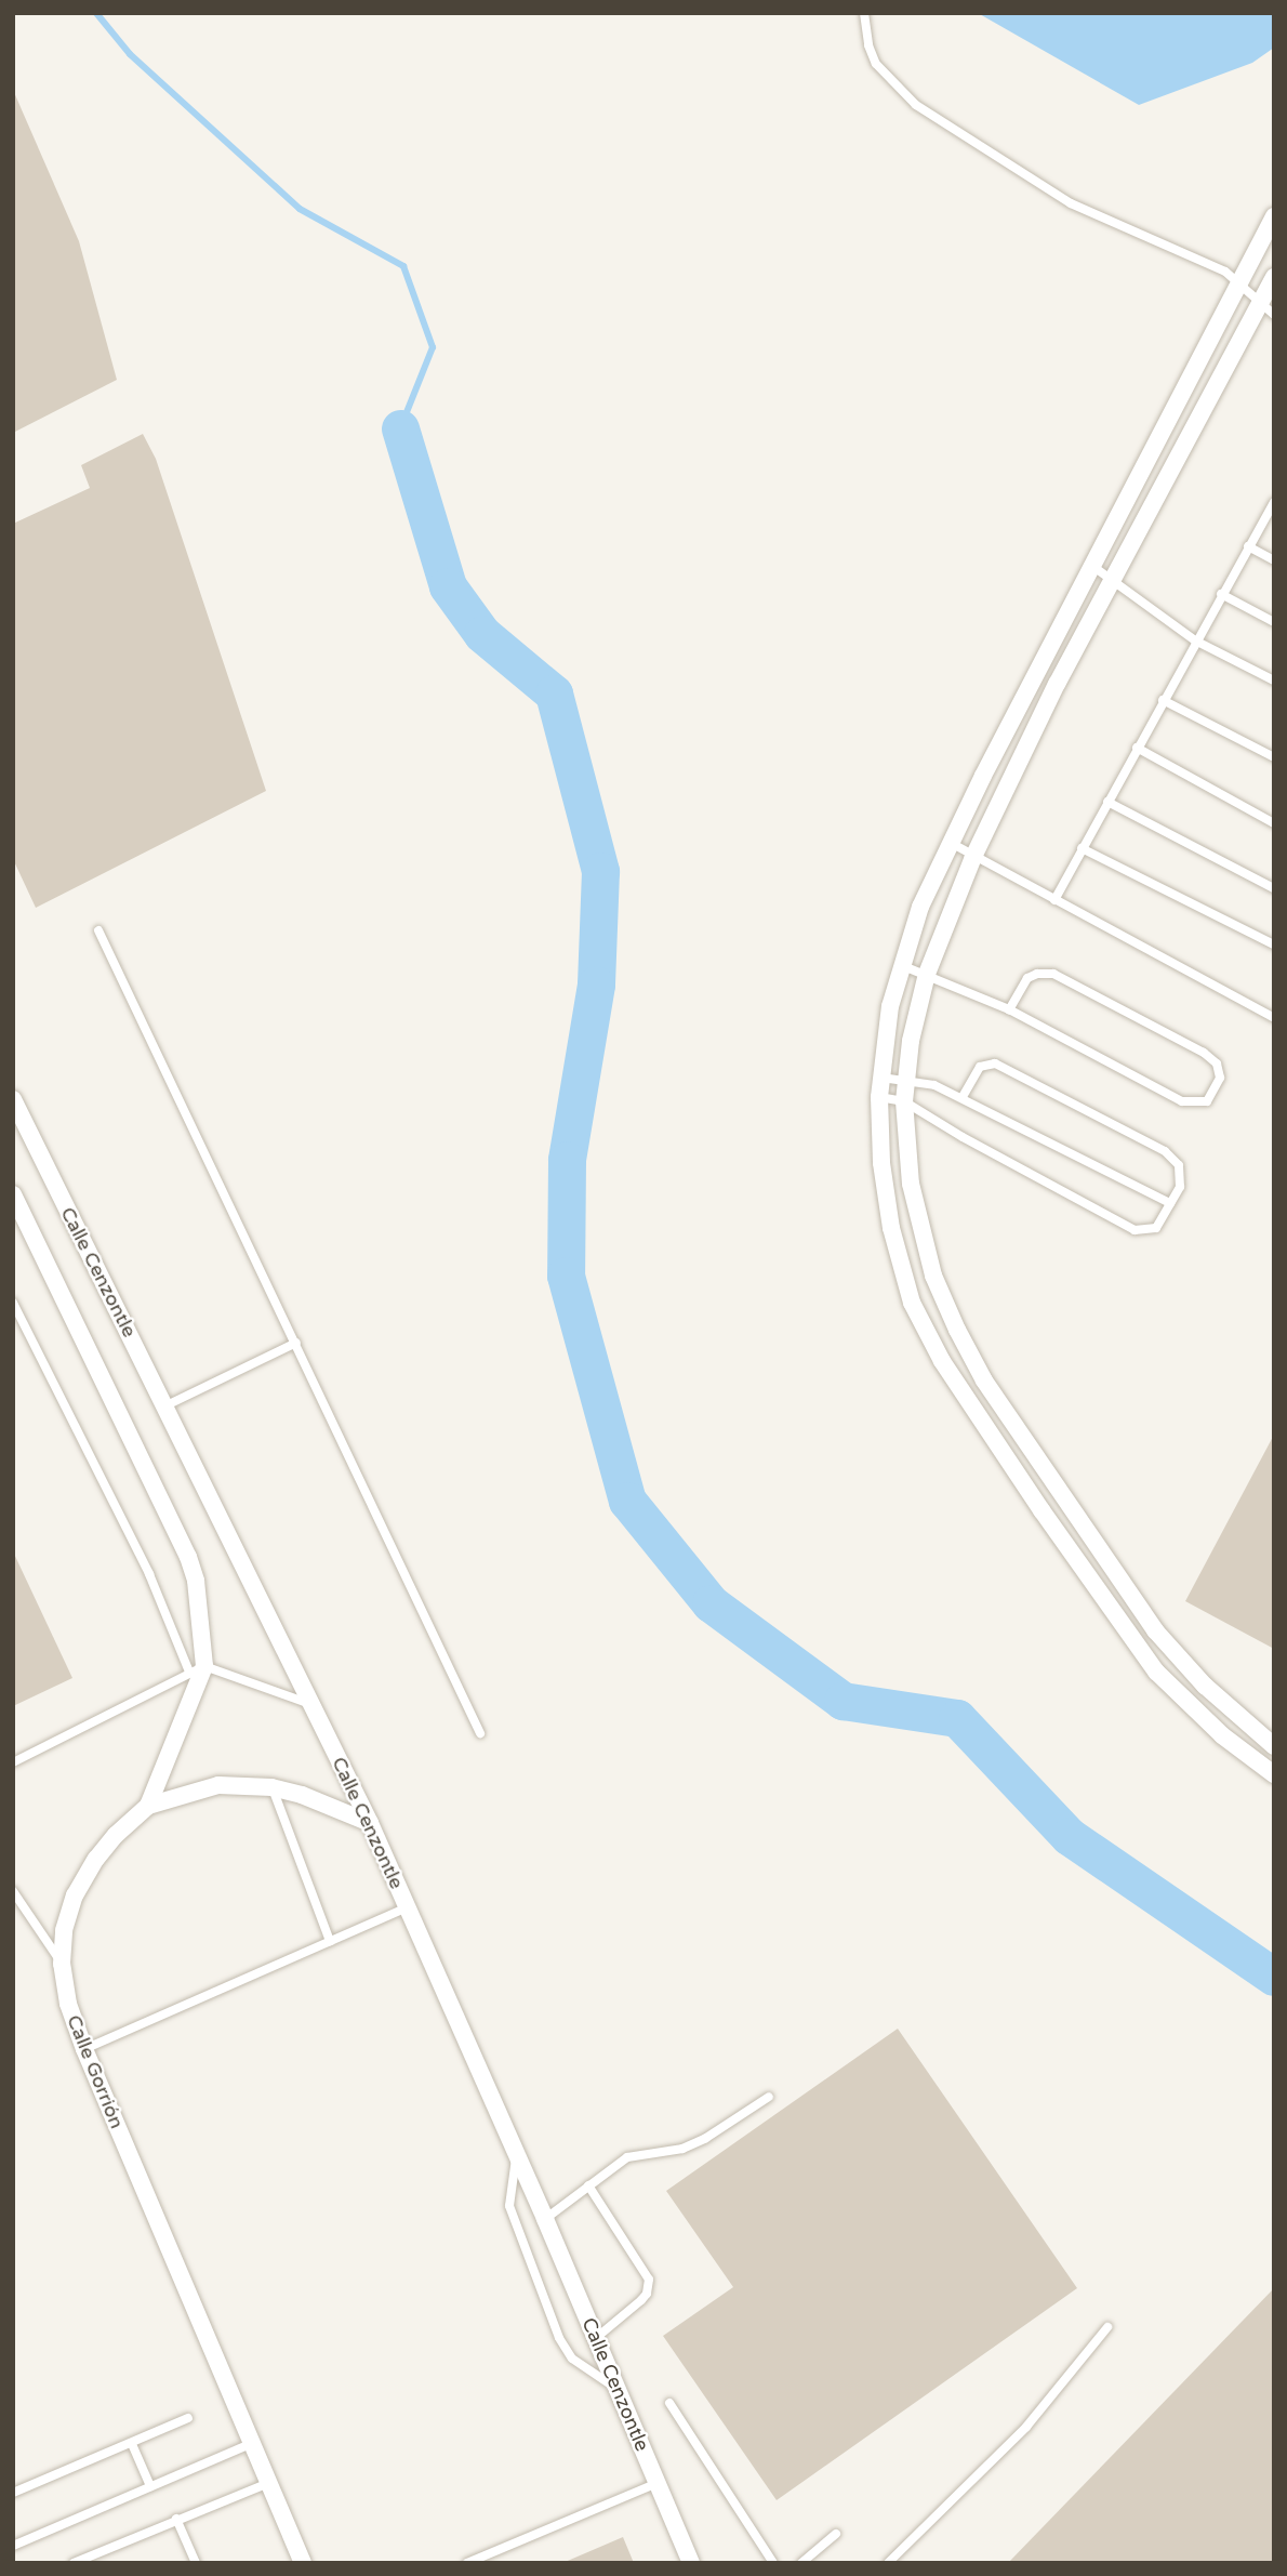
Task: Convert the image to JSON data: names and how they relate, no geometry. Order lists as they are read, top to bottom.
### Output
{
  "streets": {
    "street": ["Calle Cenzontle", "Calle Gorrión"]
  },
  "crossings": [
    ["Calle Cenzontle", "Calle Gorrión"]
  ]
}
